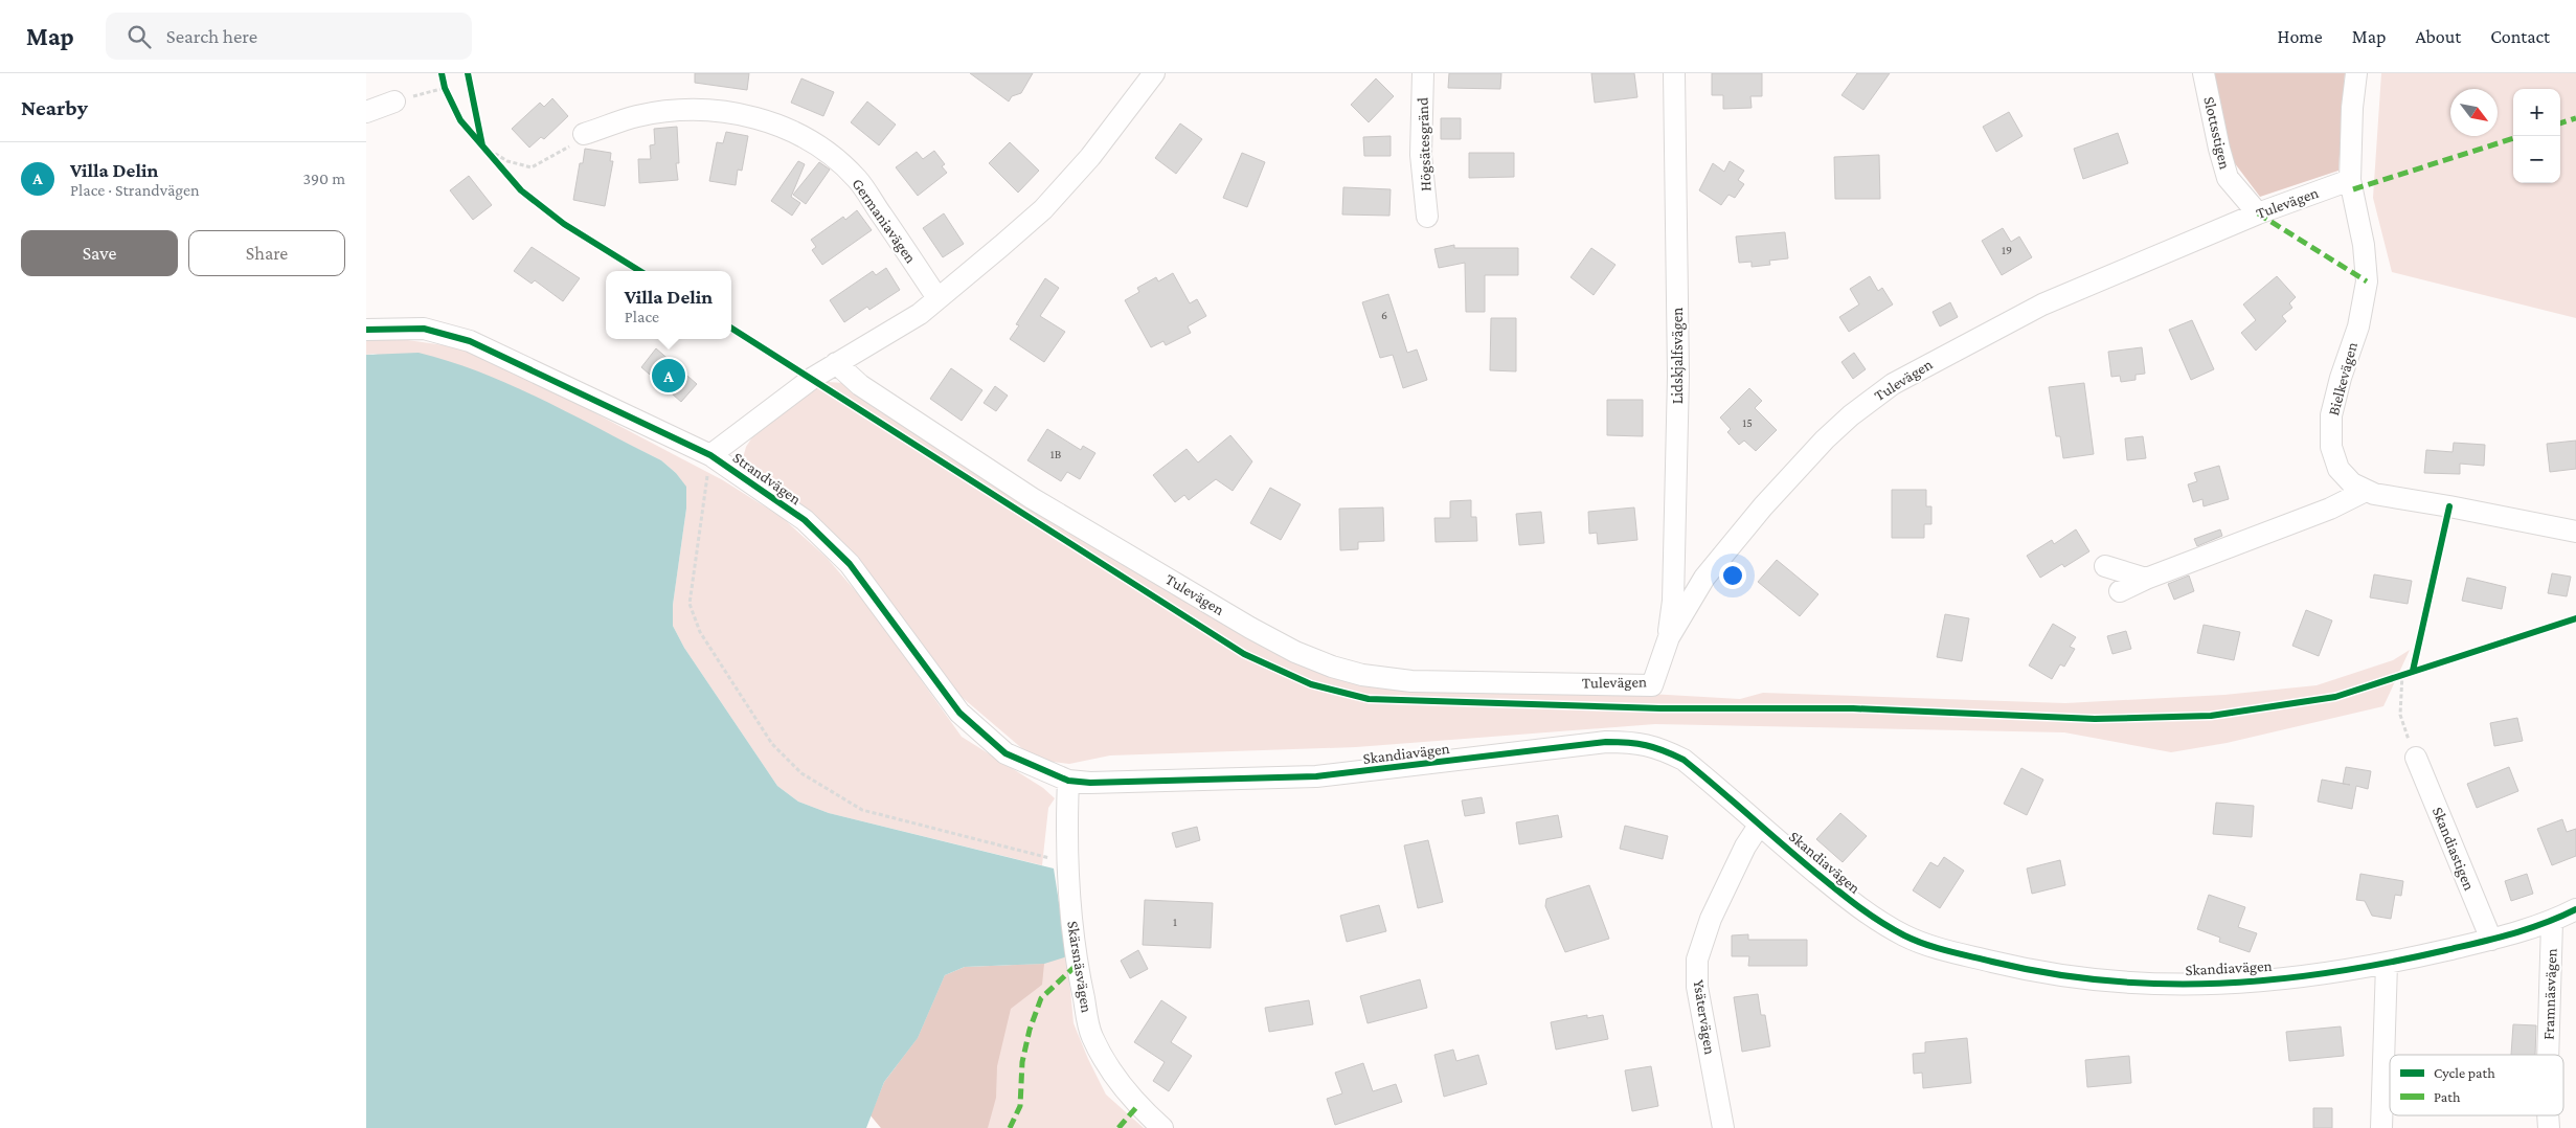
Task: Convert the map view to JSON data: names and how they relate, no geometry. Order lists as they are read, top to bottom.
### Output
{
  "streets": {
    "street": [
      "Slottsstigen",
      "Högsätesgränd",
      "Tulevägen",
      "Germaniavägen",
      "Lidskjalfsvägen",
      "Bielkevägen",
      "Strandvägen",
      "Skandiavägen",
      "Skandiastigen",
      "Skärsnäsvägen",
      "Framnäsvägen",
      "Ysätervägen"
    ]
  },
  "crossings": [
    ["Slottsstigen", "Tulevägen"],
    ["Tulevägen", "Lidskjalfsvägen"],
    ["Tulevägen", "Bielkevägen"],
    ["Strandvägen", "Skandiavägen"],
    ["Strandvägen", "Skärsnäsvägen"],
    ["Skandiavägen", "Skandiastigen"],
    ["Skandiavägen", "Skärsnäsvägen"],
    ["Skandiavägen", "Framnäsvägen"],
    ["Skandiavägen", "Ysätervägen"]
  ],
  "house_numbers": [
    "19",
    "6",
    "15",
    "1B",
    "1"
  ],
  "legend": ["Cycle path", "Path"],
  "north": "bottom right",
  "page": {
    "header": "Map",
    "search": "Search here",
    "nav": [
      "Home",
      "Map",
      "About",
      "Contact"
    ],
    "heading": "Nearby",
    "map_buttons": ["+", "−"],
    "list": [
      {
        "mark": "A",
        "name": "Villa Delin",
        "note": "Place · Strandvägen",
        "value": "390 m"
      }
    ],
    "buttons": ["Save", "Share"],
    "popup": ["Villa Delin", "Place"],
    "pins": "A"
  }
}
